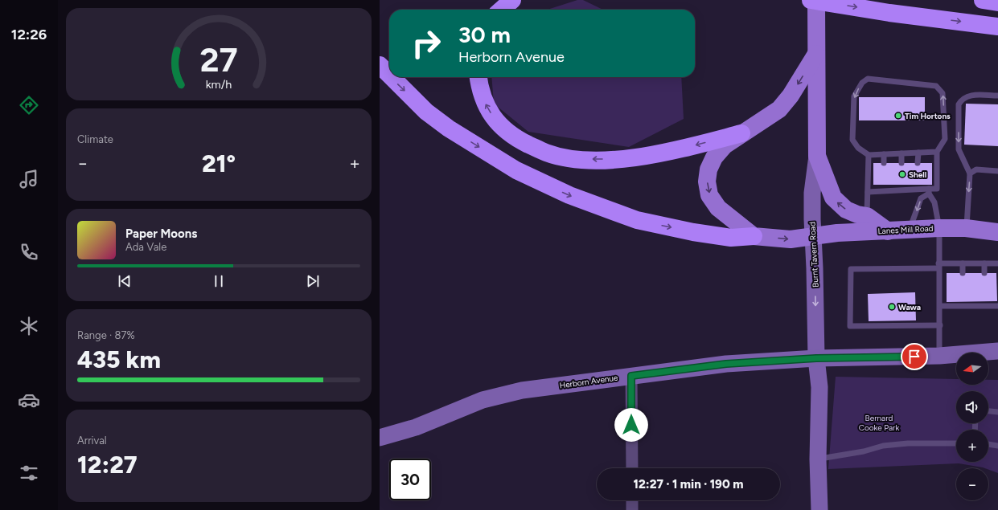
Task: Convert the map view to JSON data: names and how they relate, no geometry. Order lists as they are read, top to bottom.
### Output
{
  "streets": {
    "main road": ["Lanes Mill Road", "Burnt Tavern Road"],
    "street": ["Herborn Avenue"]
  },
  "crossings": [
    ["Lanes Mill Road", "Burnt Tavern Road"],
    ["Burnt Tavern Road", "Herborn Avenue"]
  ],
  "parks": ["Bernard Cooke Park"],
  "places": ["Tim Hortons", "Shell", "Wawa"],
  "north": "left",
  "page": {
    "tabs": "12:26",
    "turn": ["30 m", "Herborn Avenue"],
    "tile": [
      "Climate",
      ["Range · 87%", "435 km"],
      ["Arrival", "12:27"]
    ],
    "heat": ["−", "21°", "+"],
    "song": ["Paper Moons", "Ada Vale"],
    "map_buttons": ["+", "−"],
    "limit": "30",
    "trip": "12:27 · 1 min · 190 m",
    "gauge": ["27", "km/h"]
  }
}
